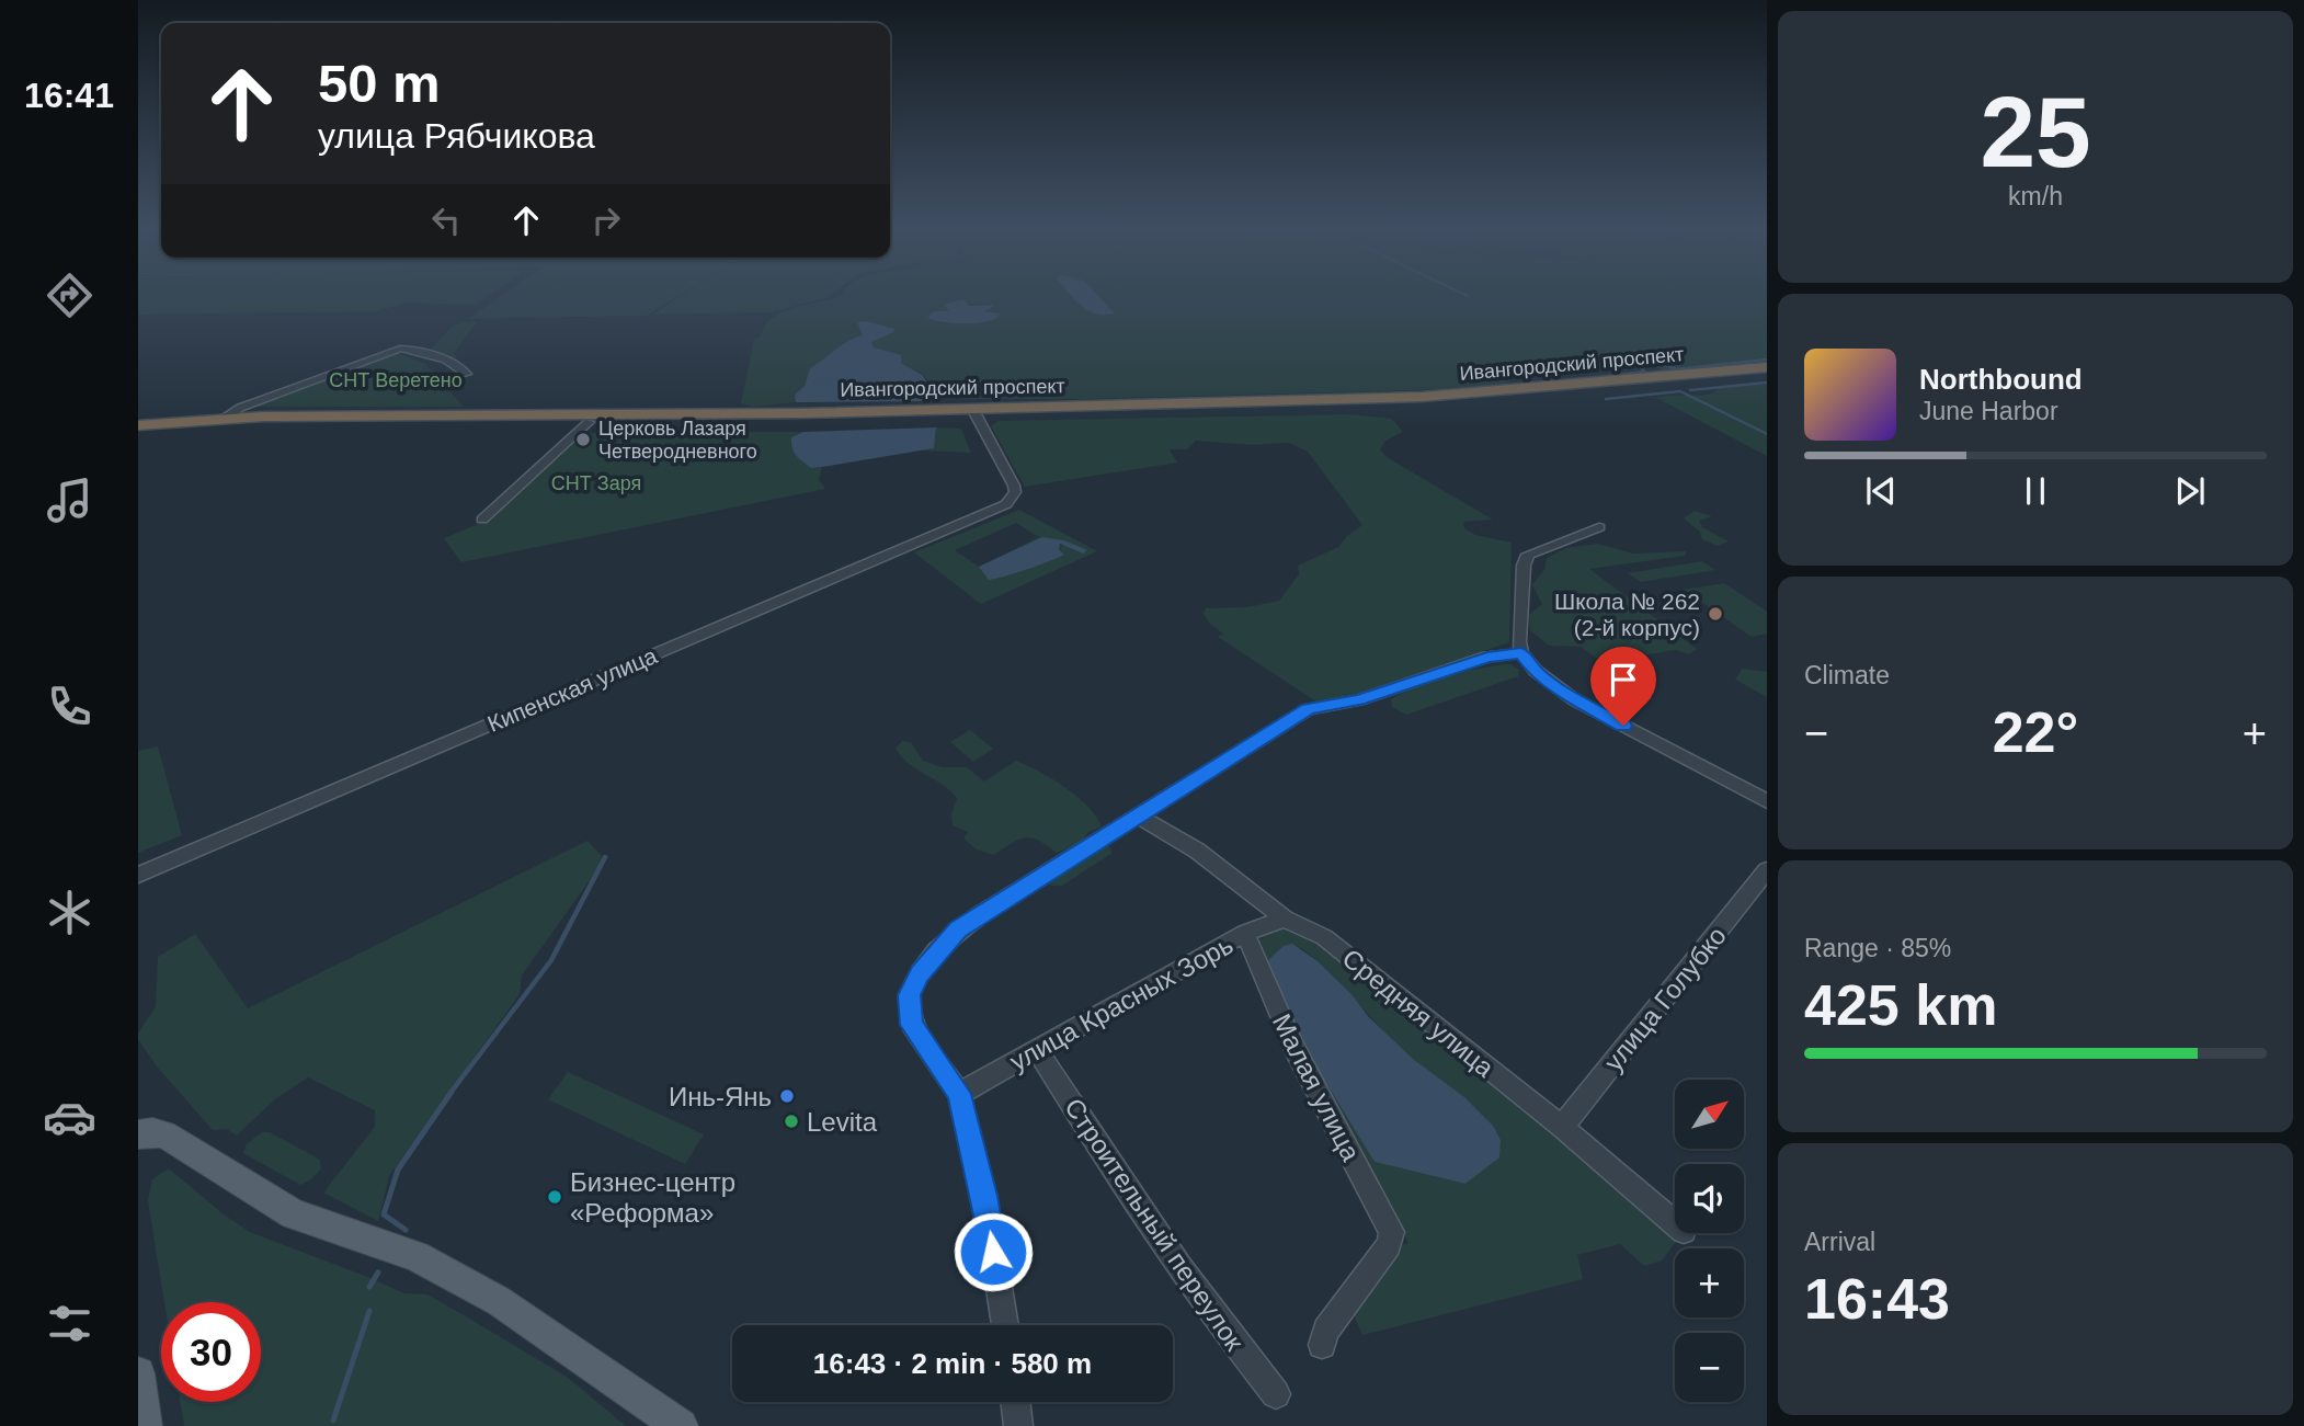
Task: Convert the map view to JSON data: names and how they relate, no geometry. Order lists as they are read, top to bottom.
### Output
{
  "streets": {
    "highway": ["Ивангородский проспект"],
    "street": [
      "Кипенская улица",
      "улица Голубко",
      "улица Красных Зорь",
      "Средняя улица",
      "Малая улица",
      "Строительный переулок"
    ]
  },
  "crossings": [
    ["Ивангородский проспект", "Кипенская улица"],
    ["улица Голубко", "Средняя улица"],
    ["улица Красных Зорь", "Средняя улица"],
    ["улица Красных Зорь", "Малая улица"],
    ["улица Красных Зорь", "Строительный переулок"]
  ],
  "parks": ["СНТ Веретено", "СНТ Заря"],
  "places": [
    "Церковь Лазаря Четверодневного",
    "Школа № 262 (2-й корпус)",
    "Инь-Янь",
    "Levita",
    "Бизнес-центр «Реформа»"
  ],
  "north": "top right",
  "page": {
    "tabs": "16:41",
    "tile": [
      ["25", "km/h"],
      "Climate",
      ["Range · 85%", "425 km"],
      ["Arrival", "16:43"]
    ],
    "turn": ["50 m", "улица Рябчикова"],
    "song": ["Northbound", "June Harbor"],
    "heat": ["−", "22°", "+"],
    "map_buttons": ["+", "−"],
    "limit": "30",
    "trip": "16:43 · 2 min · 580 m"
  }
}
